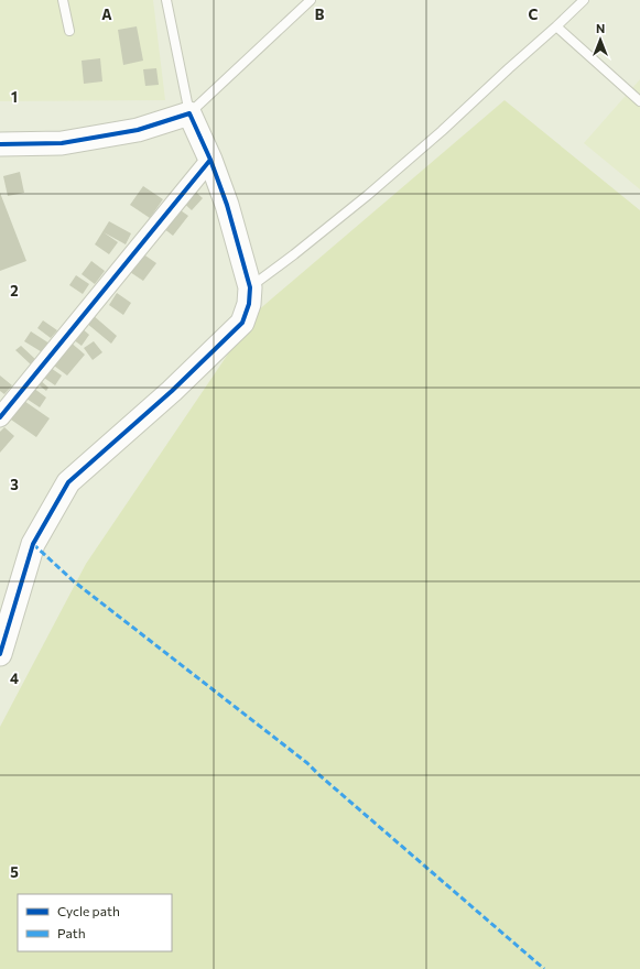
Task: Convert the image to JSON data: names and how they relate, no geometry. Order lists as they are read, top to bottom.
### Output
{
  "legend": ["Cycle path", "Path"],
  "north": "top",
  "grid": {
    "columns": ["A", "B", "C"],
    "rows": [
      "1",
      "2",
      "3",
      "4",
      "5"
    ]
  }
}
